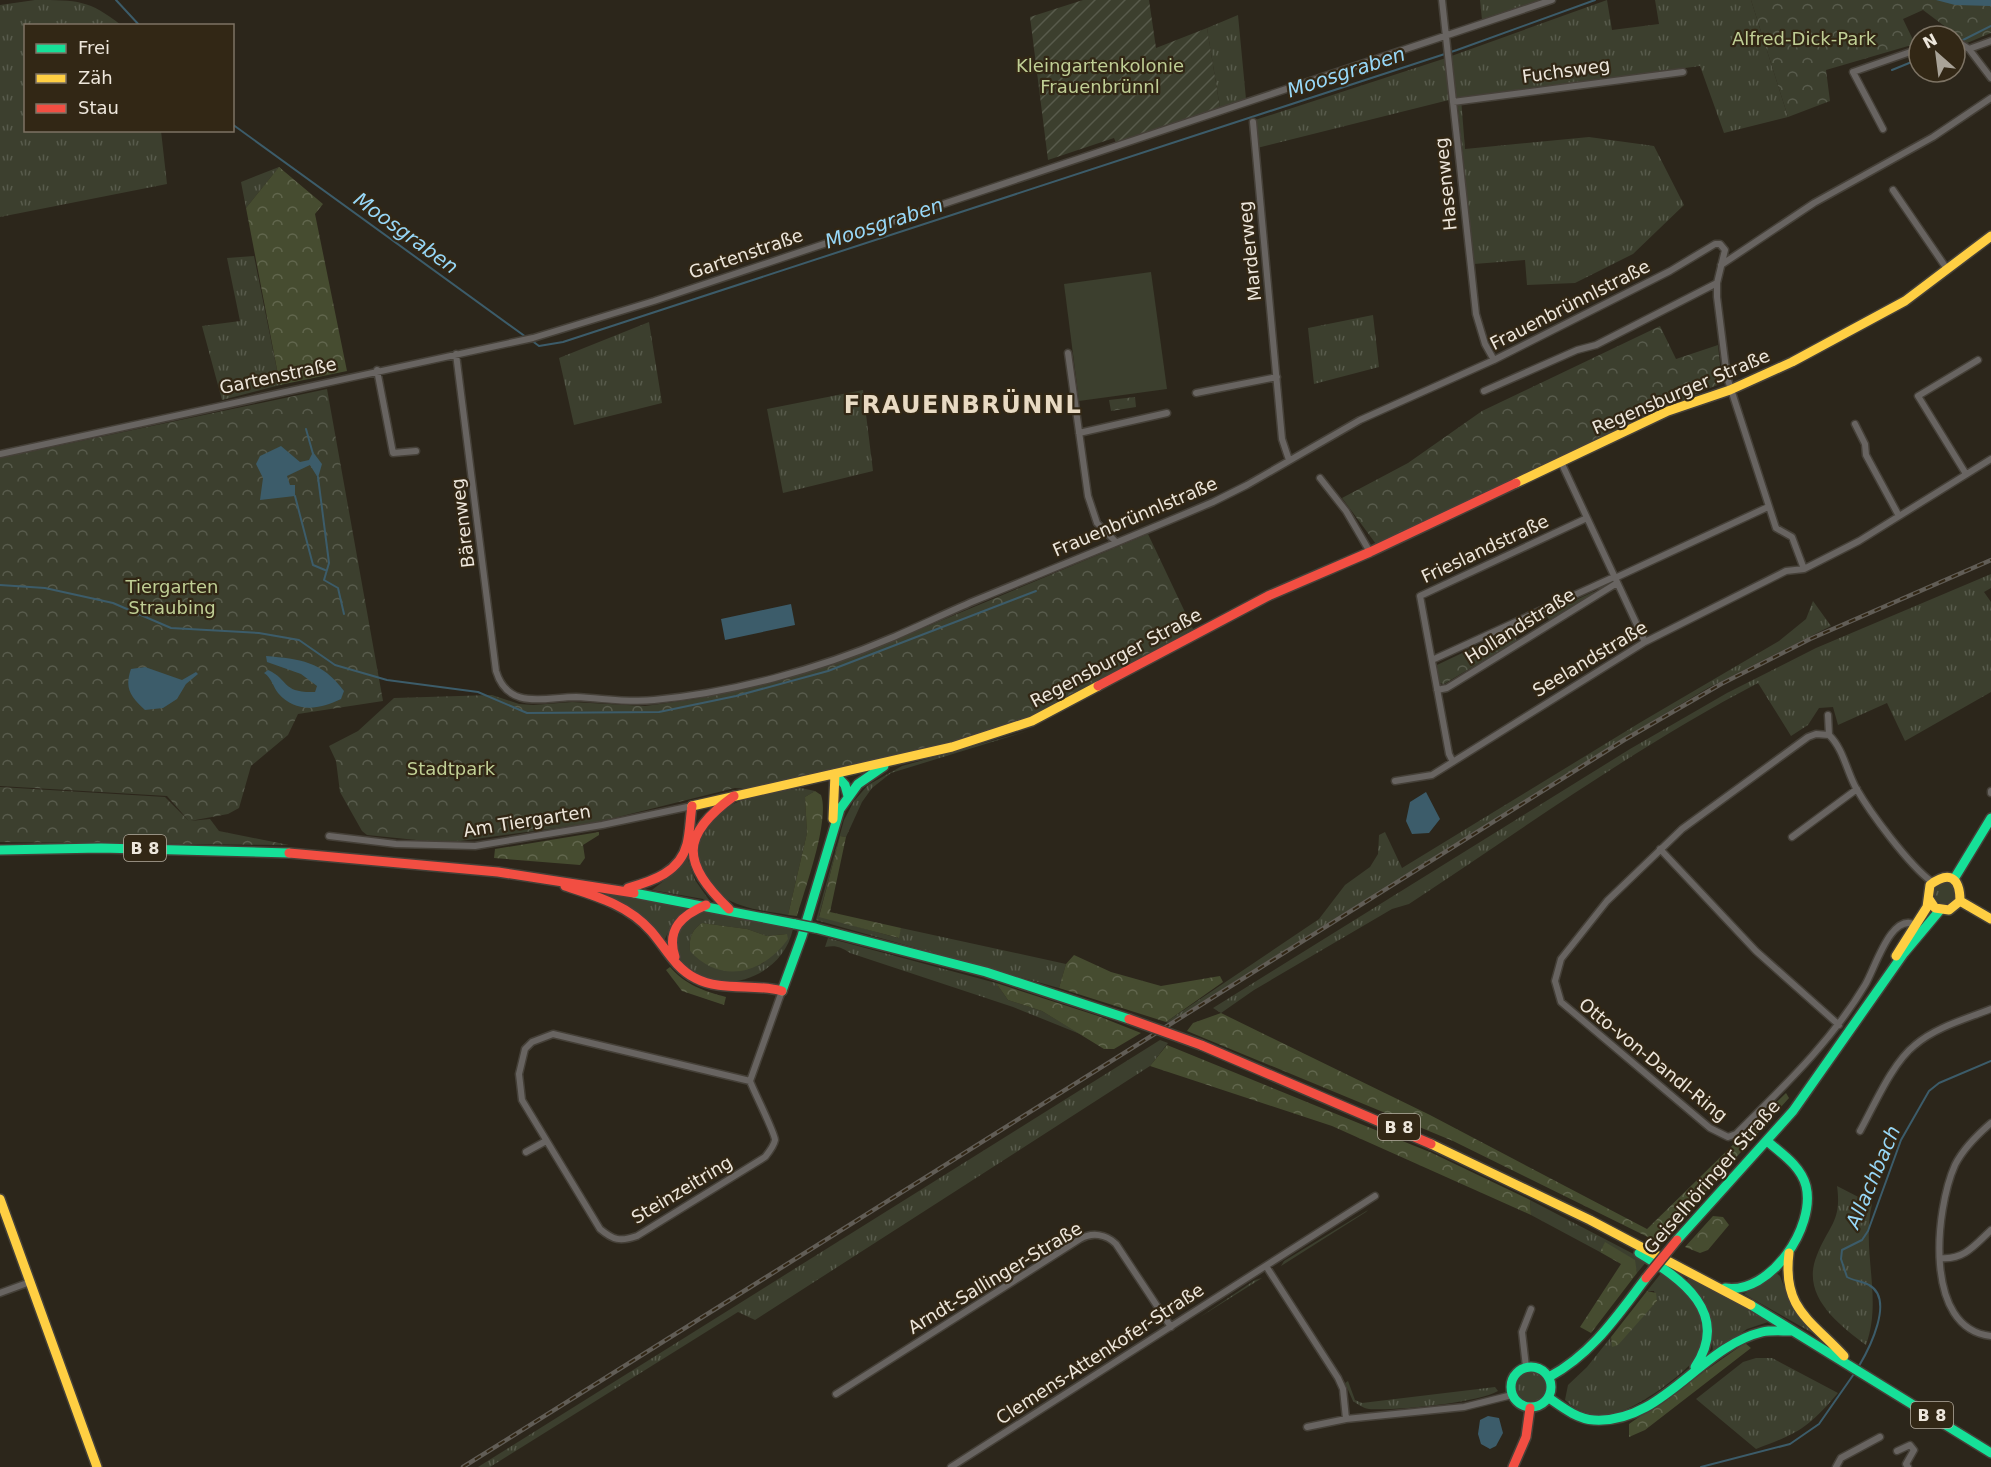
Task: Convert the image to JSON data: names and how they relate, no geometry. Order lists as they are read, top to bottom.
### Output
{
  "streets": {
    "main road": ["Regensburger Straße", "B 8", "Geiselhöringer Straße"],
    "street": [
      "Fuchsweg",
      "Hasenweg",
      "Marderweg",
      "Gartenstraße",
      "Frauenbrünnlstraße",
      "Bärenweg",
      "Frieslandstraße",
      "Hollandstraße",
      "Seelandstraße",
      "Am Tiergarten",
      "Otto-von-Dandl-Ring",
      "Steinzeitring",
      "Arndt-Sallinger-Straße",
      "Clemens-Attenkofer-Straße"
    ]
  },
  "crossings": [
    ["Fuchsweg", "Hasenweg"],
    ["Hasenweg", "Gartenstraße"],
    ["Hasenweg", "Frauenbrünnlstraße"],
    ["Marderweg", "Frauenbrünnlstraße"],
    ["Gartenstraße", "Bärenweg"],
    ["Frauenbrünnlstraße", "Regensburger Straße"],
    ["Frauenbrünnlstraße", "Bärenweg"],
    ["Frauenbrünnlstraße", "Hollandstraße"],
    ["Frauenbrünnlstraße", "Seelandstraße"],
    ["Regensburger Straße", "Am Tiergarten"],
    ["Frieslandstraße", "Hollandstraße"],
    ["Frieslandstraße", "Seelandstraße"],
    ["Otto-von-Dandl-Ring", "Geiselhöringer Straße"],
    ["Arndt-Sallinger-Straße", "Clemens-Attenkofer-Straße"]
  ],
  "districts": ["FRAUENBRÜNNL"],
  "water": ["Moosgraben", "Allachbach"],
  "parks": [
    "Alfred-Dick-Park",
    "Kleingartenkolonie Frauenbrünnl",
    "Tiergarten Straubing",
    "Stadtpark"
  ],
  "legend": ["Frei", "Zäh", "Stau"],
  "north": "top left"
}
